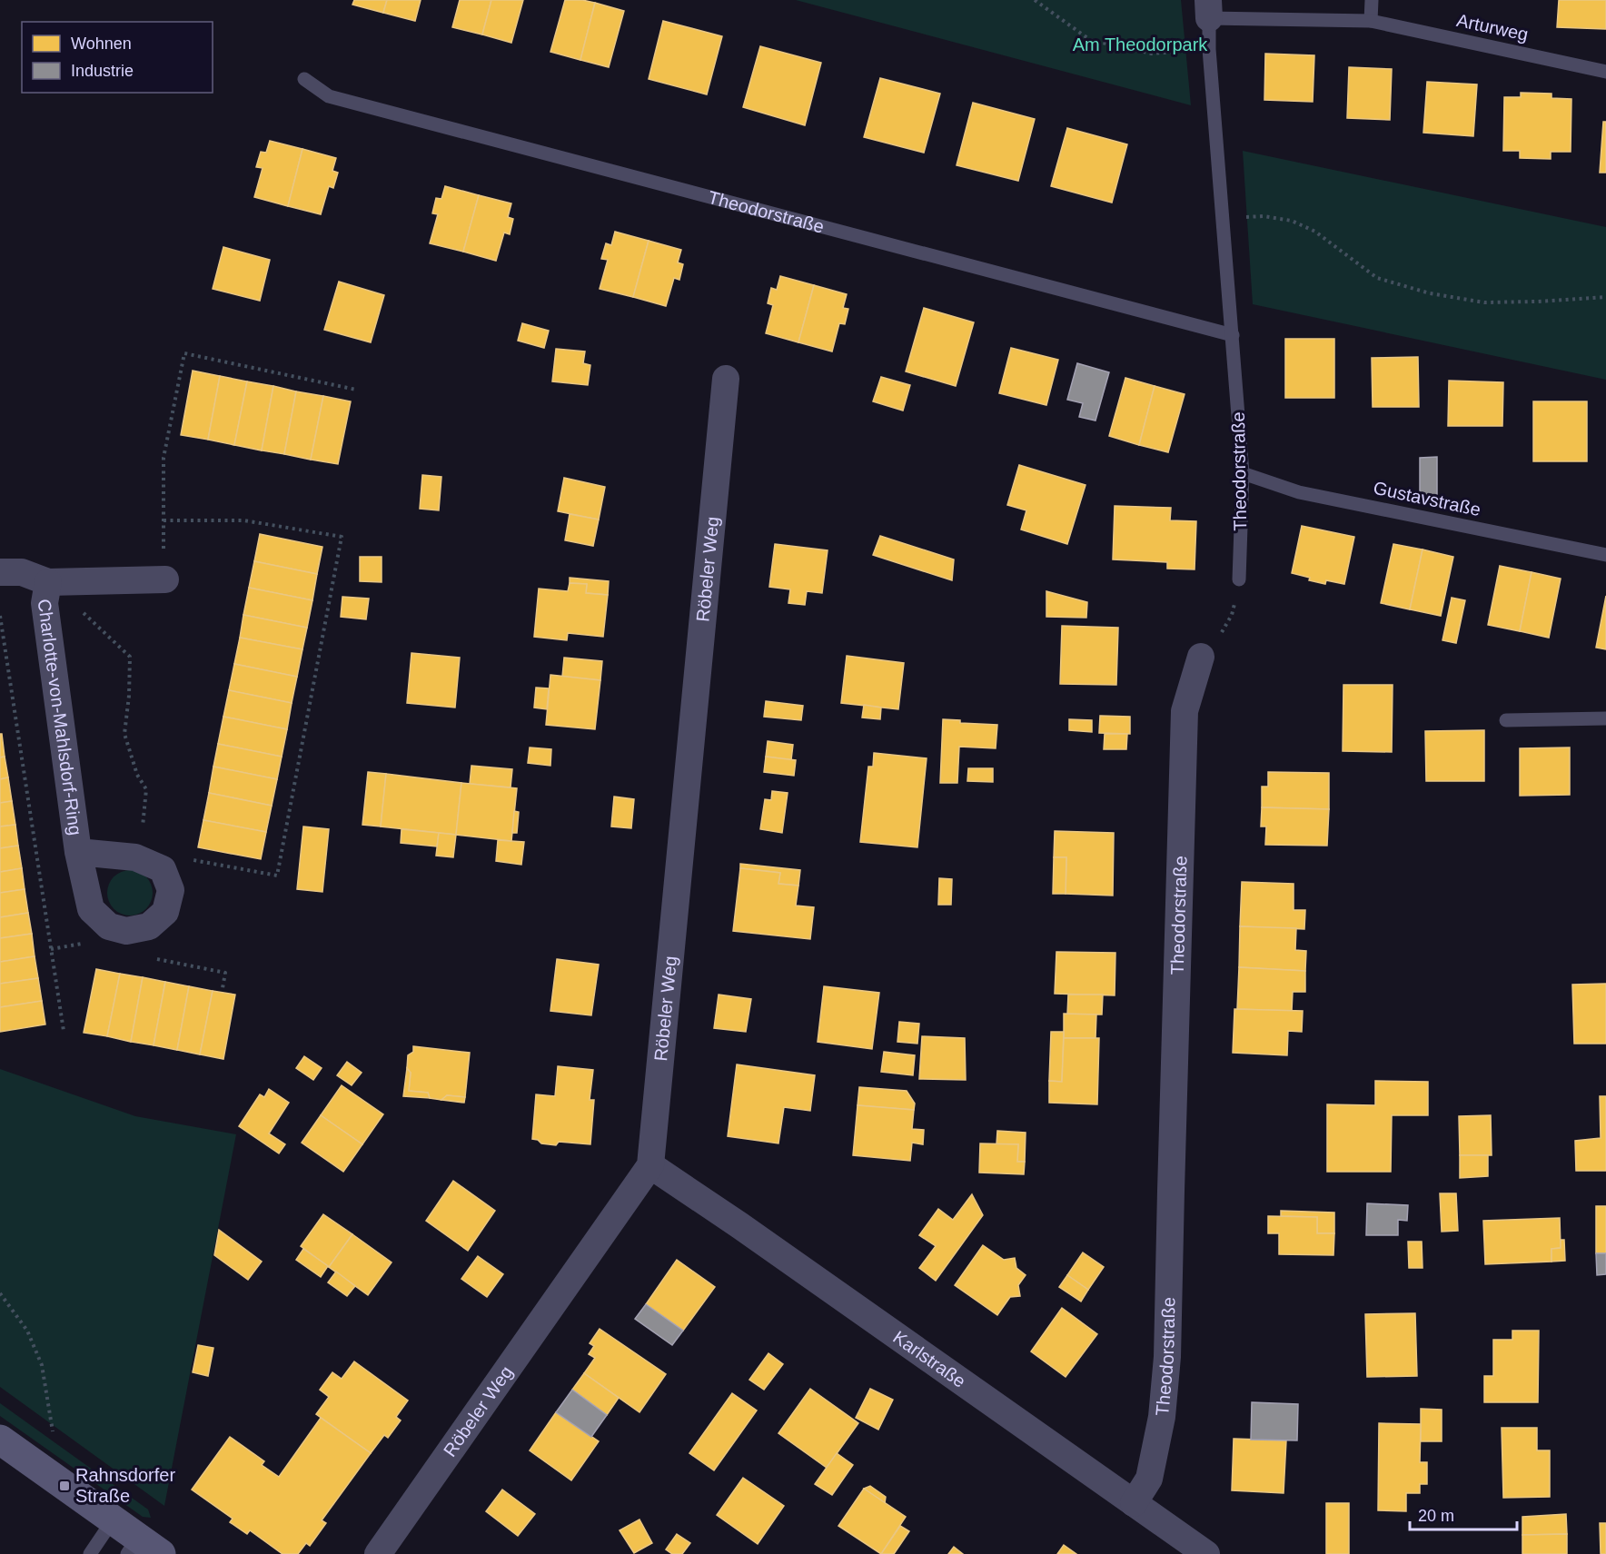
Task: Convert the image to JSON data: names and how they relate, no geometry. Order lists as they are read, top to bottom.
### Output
{
  "streets": {
    "street": [
      "Theodorstraße",
      "Röbeler Weg",
      "Charlotte-von-Mahlsdorf-Ring",
      "Karlstraße"
    ],
    "lane": ["Arturweg", "Gustavstraße"]
  },
  "crossings": [
    ["Arturweg", "Theodorstraße"],
    ["Theodorstraße", "Gustavstraße"],
    ["Theodorstraße", "Karlstraße"],
    ["Röbeler Weg", "Karlstraße"]
  ],
  "parks": ["Am Theodorpark"],
  "places": {
    "transit": ["Rahnsdorfer Straße"]
  },
  "legend": ["Wohnen", "Industrie"],
  "scale_bar": "20 m"
}
